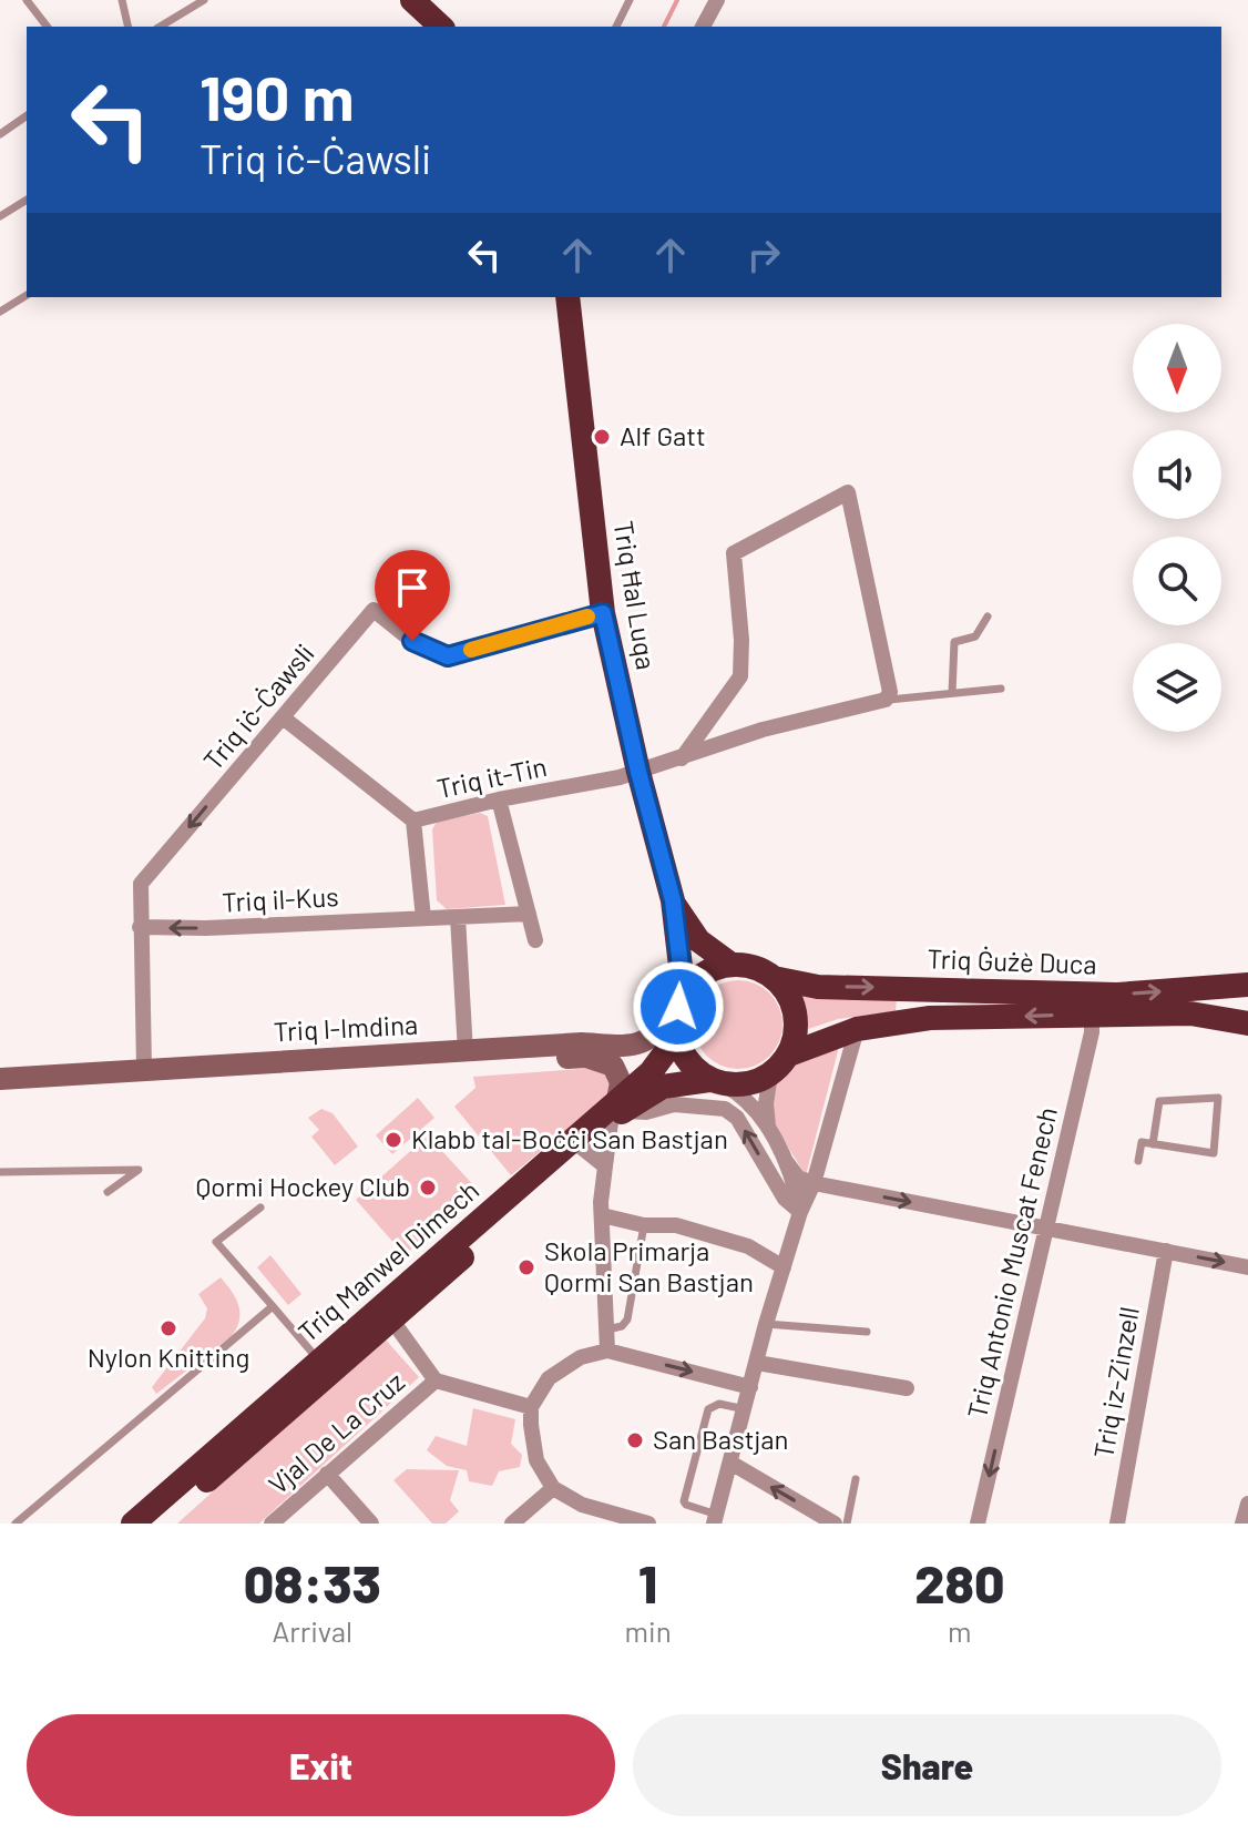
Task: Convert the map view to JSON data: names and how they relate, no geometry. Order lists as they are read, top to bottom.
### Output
{
  "streets": {
    "highway": ["Triq Ħal Luqa", "Triq Ġużè Duca", "Triq Manwel Dimech"],
    "main road": ["Triq l-Imdina"],
    "street": [
      "Triq iċ-Ċawsli",
      "Triq it-Tin",
      "Triq il-Kus",
      "Triq Antonio Muscat Fenech",
      "Triq iz-Zinzell",
      "Vjal De La Cruz"
    ]
  },
  "crossings": [
    ["Triq Ħal Luqa", "Triq iċ-Ċawsli"],
    ["Triq Ħal Luqa", "Triq it-Tin"],
    ["Triq Ħal Luqa", "Triq Ġużè Duca"],
    ["Triq Ħal Luqa", "Triq l-Imdina"],
    ["Triq Ħal Luqa", "Triq Manwel Dimech"],
    ["Triq iċ-Ċawsli", "Triq it-Tin"],
    ["Triq iċ-Ċawsli", "Triq il-Kus"],
    ["Triq iċ-Ċawsli", "Triq l-Imdina"],
    ["Triq Ġużè Duca", "Triq l-Imdina"],
    ["Triq Ġużè Duca", "Triq Manwel Dimech"],
    ["Triq l-Imdina", "Triq Manwel Dimech"]
  ],
  "one_way": ["Triq il-Kus", "Triq Antonio Muscat Fenech"],
  "places": [
    "Alf Gatt",
    "Klabb tal-Boċċi San Bastjan",
    "Qormi Hockey Club",
    "Skola Primarja Qormi San Bastjan",
    "Nylon Knitting",
    "San Bastjan"
  ],
  "north": "bottom",
  "page": {
    "turn": ["190 m", "Triq iċ-Ċawsli"],
    "eta": [
      "08:33",
      "Arrival",
      "1",
      "min",
      "280",
      "m"
    ],
    "buttons": ["Exit", "Share"]
  }
}
